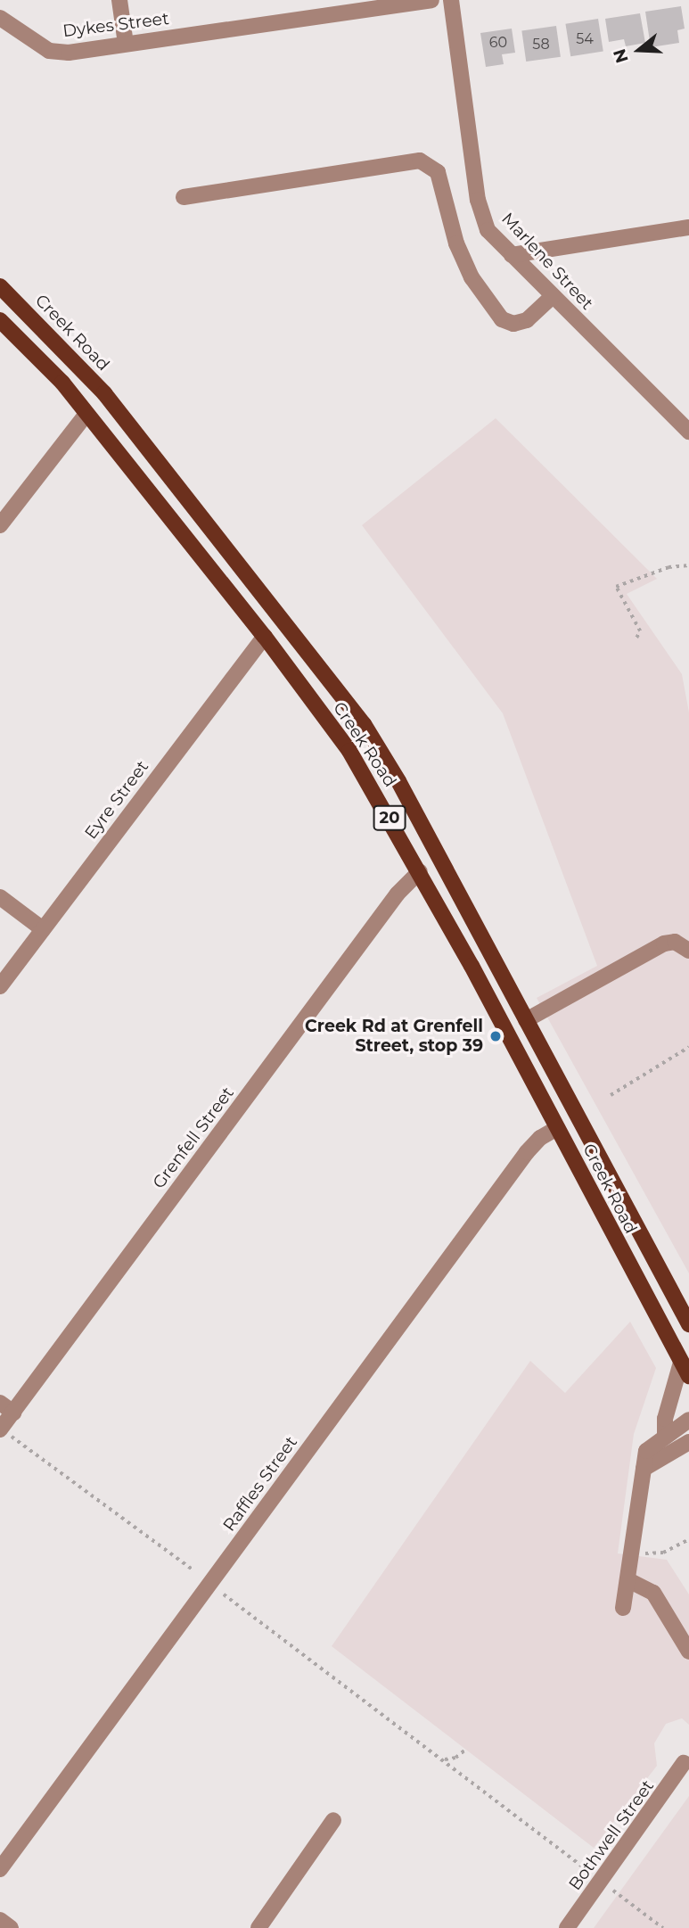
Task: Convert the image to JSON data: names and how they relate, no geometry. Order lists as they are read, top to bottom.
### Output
{
  "streets": {
    "main road": ["Creek Road", "20"],
    "street": [
      "Dykes Street",
      "Marlene Street",
      "Eyre Street",
      "Grenfell Street",
      "Raffles Street",
      "Bothwell Street"
    ]
  },
  "crossings": [
    ["Creek Road", "Eyre Street"],
    ["Creek Road", "Grenfell Street"],
    ["Creek Road", "Raffles Street"]
  ],
  "places": ["Creek Rd at Grenfell Street, stop 39"],
  "house_numbers": ["54", "60", "58"],
  "north": "left"
}
